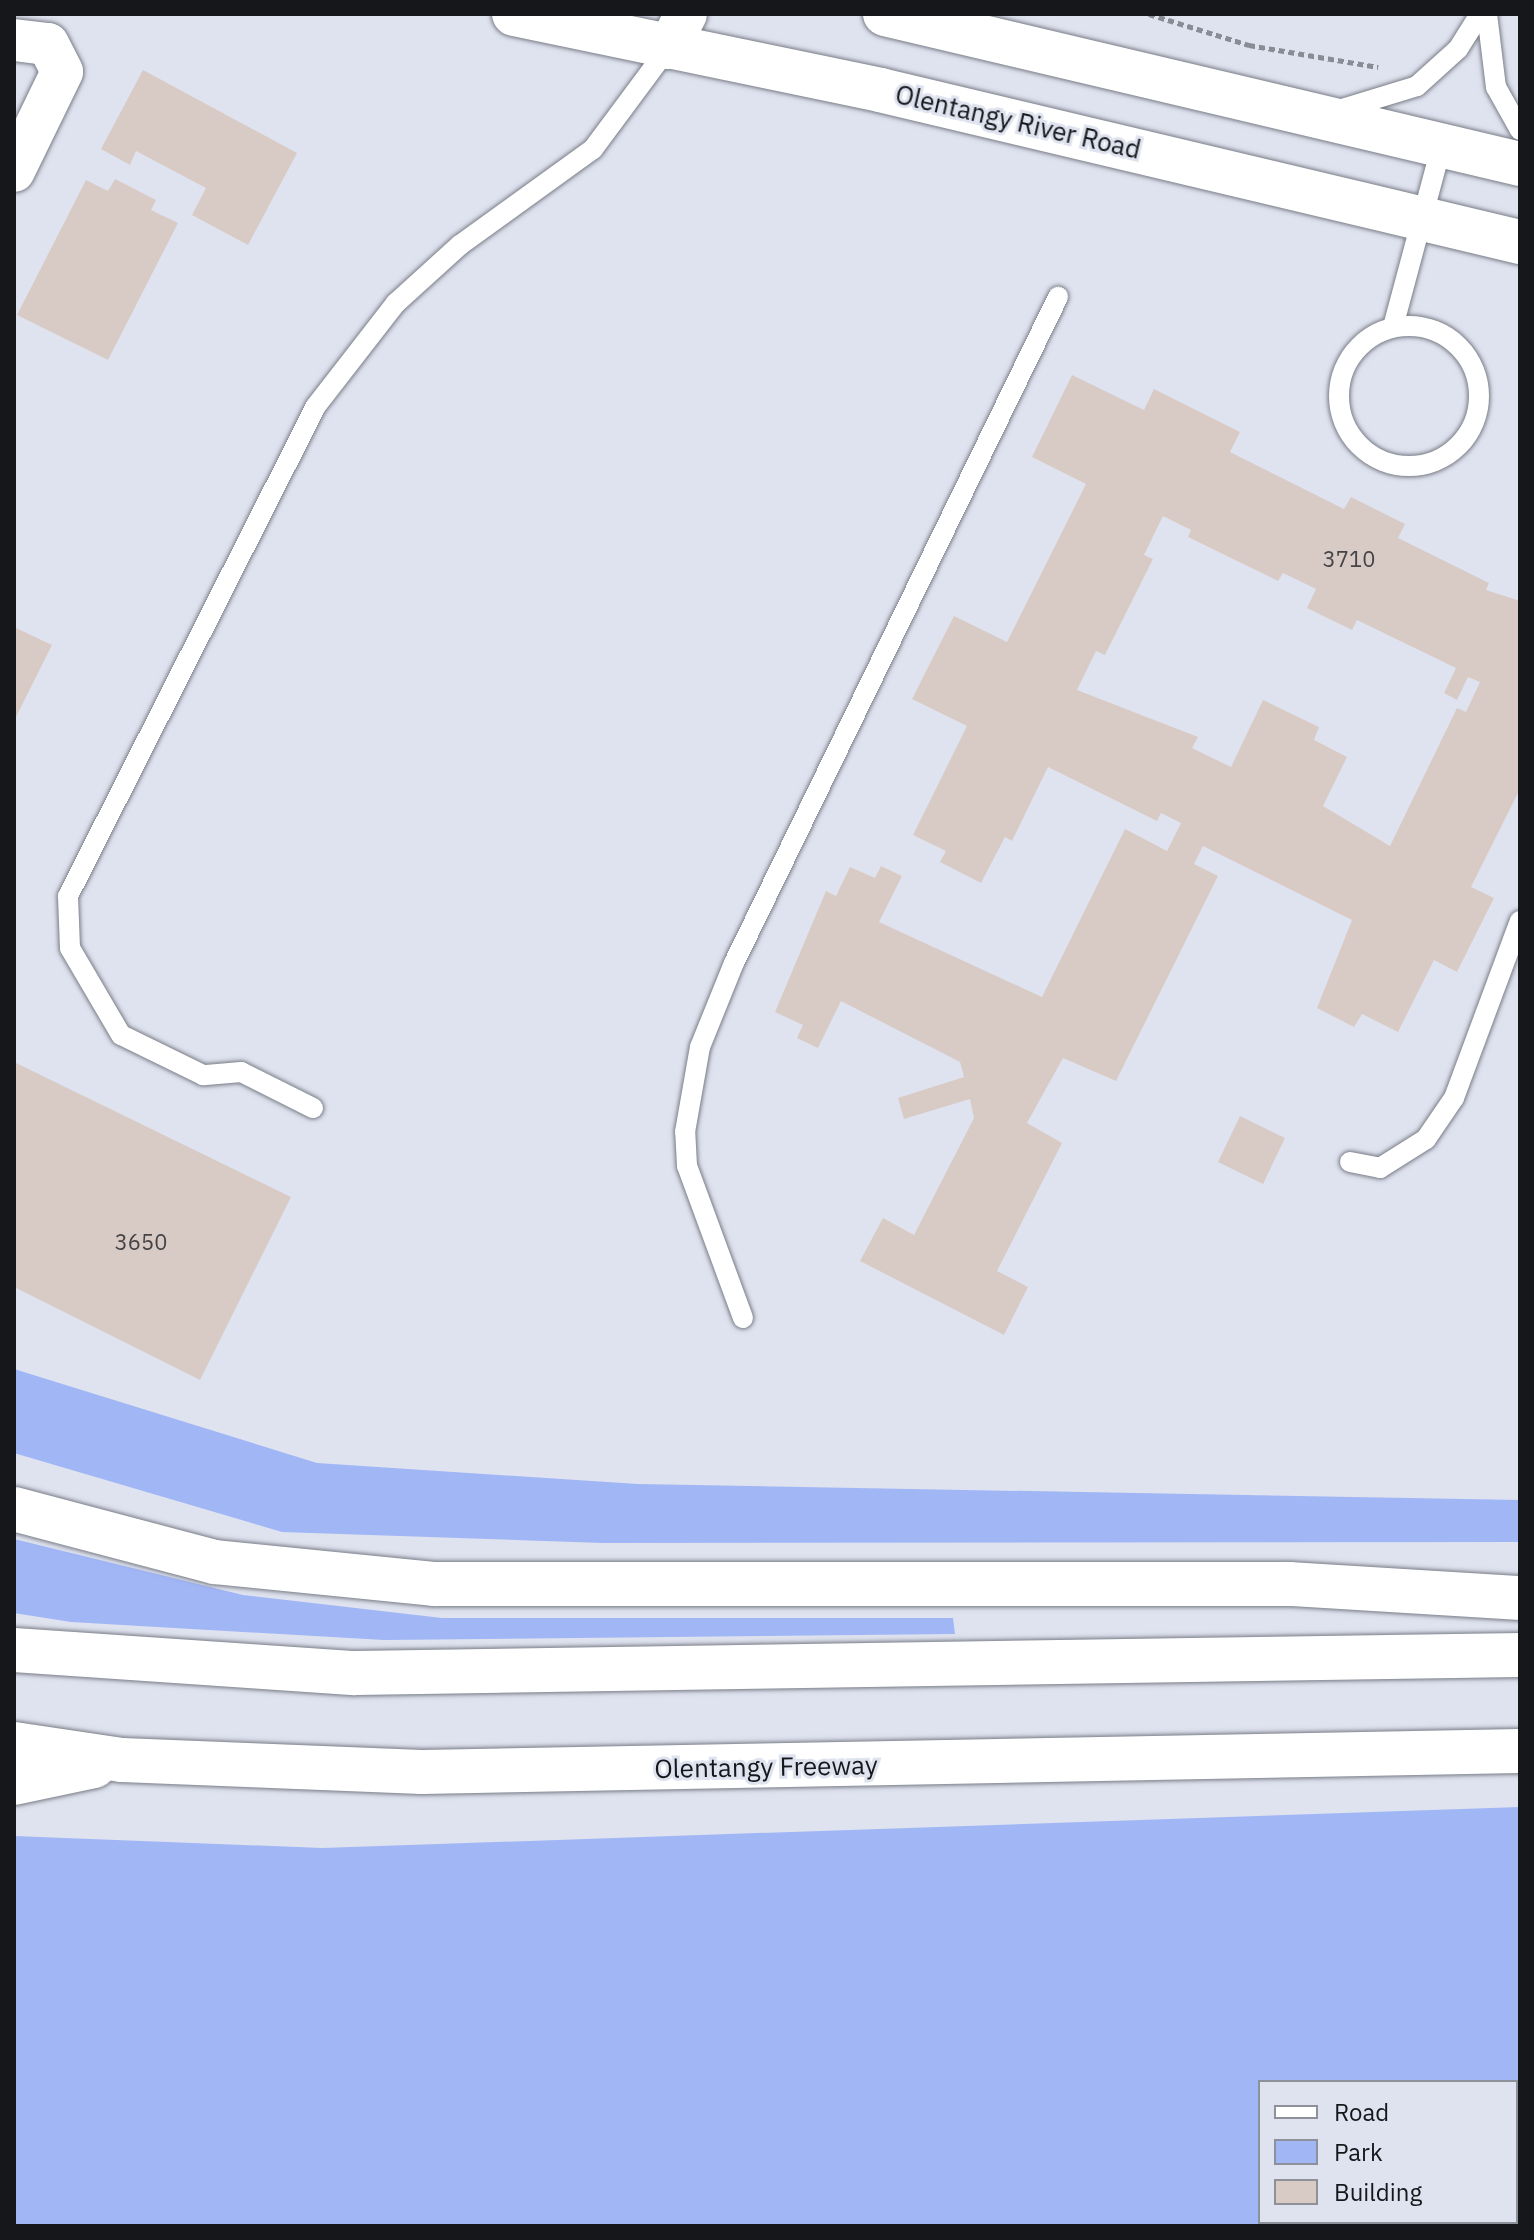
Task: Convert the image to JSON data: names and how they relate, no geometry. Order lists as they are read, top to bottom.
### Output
{
  "streets": {
    "main road": ["Olentangy River Road", "Olentangy Freeway"]
  },
  "house_numbers": ["3710", "3650"],
  "legend": ["Road", "Park", "Building"]
}
